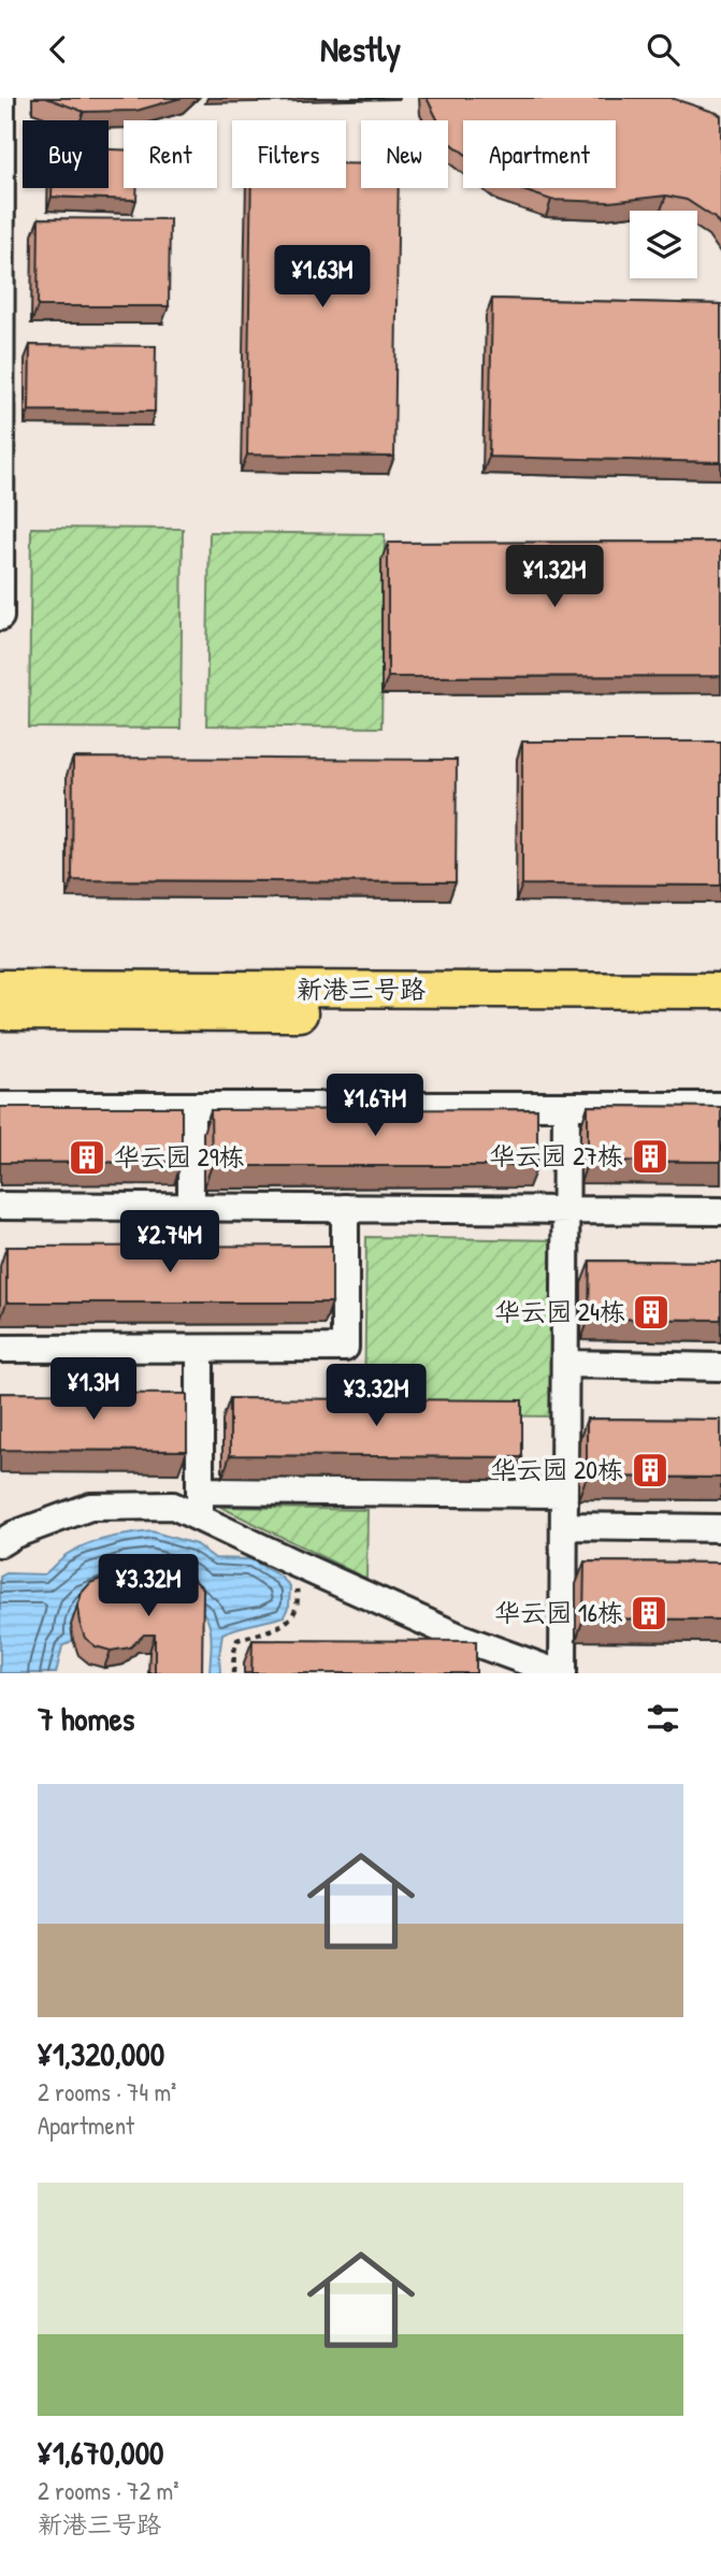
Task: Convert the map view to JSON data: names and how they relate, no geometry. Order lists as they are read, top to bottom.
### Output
{
  "streets": {
    "main road": ["新港三号路"]
  },
  "places": {
    "building": [
      "华云园 27栋",
      "华云园 29栋",
      "华云园 24栋",
      "华云园 20栋",
      "华云园 16栋"
    ]
  },
  "page": {
    "header": "Nestly",
    "chip": [
      "Buy",
      "Rent",
      "Filters",
      "New",
      "Apartment"
    ],
    "price": [
      "¥1.63M",
      "¥1.32M",
      "¥1.67M",
      "¥2.74M",
      "¥1.3M",
      "¥3.32M",
      "¥3.32M"
    ],
    "heading": "7 homes",
    "list": [
      {
        "name": "¥1,320,000",
        "note": "2 rooms · 74 m² · Apartment"
      },
      {
        "name": "¥1,670,000",
        "note": "2 rooms · 72 m² · 新港三号路"
      }
    ]
  }
}
